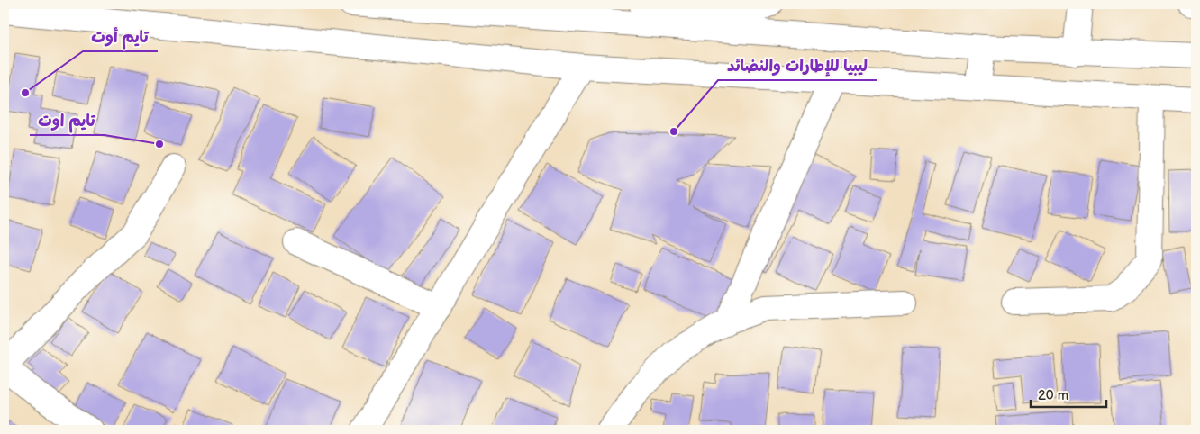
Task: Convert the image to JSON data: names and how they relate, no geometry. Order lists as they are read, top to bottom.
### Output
{
  "places": ["تايم أوت", "ليبيا للإطارات والنضائد", "تايم اوت"],
  "scale_bar": "20 m"
}
